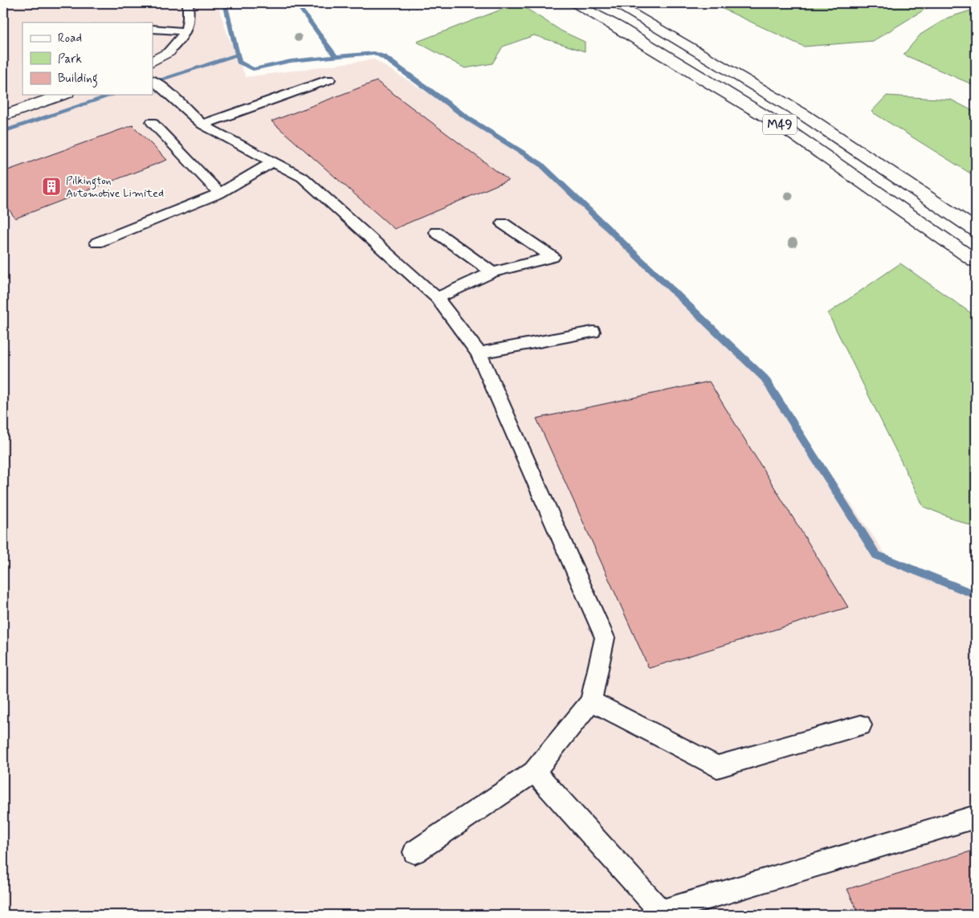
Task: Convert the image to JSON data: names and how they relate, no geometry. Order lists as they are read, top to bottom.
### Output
{
  "streets": {
    "main road": ["M49"]
  },
  "places": {
    "building": ["Pilkington Automotive Limited"]
  },
  "legend": ["Road", "Park", "Building"]
}
